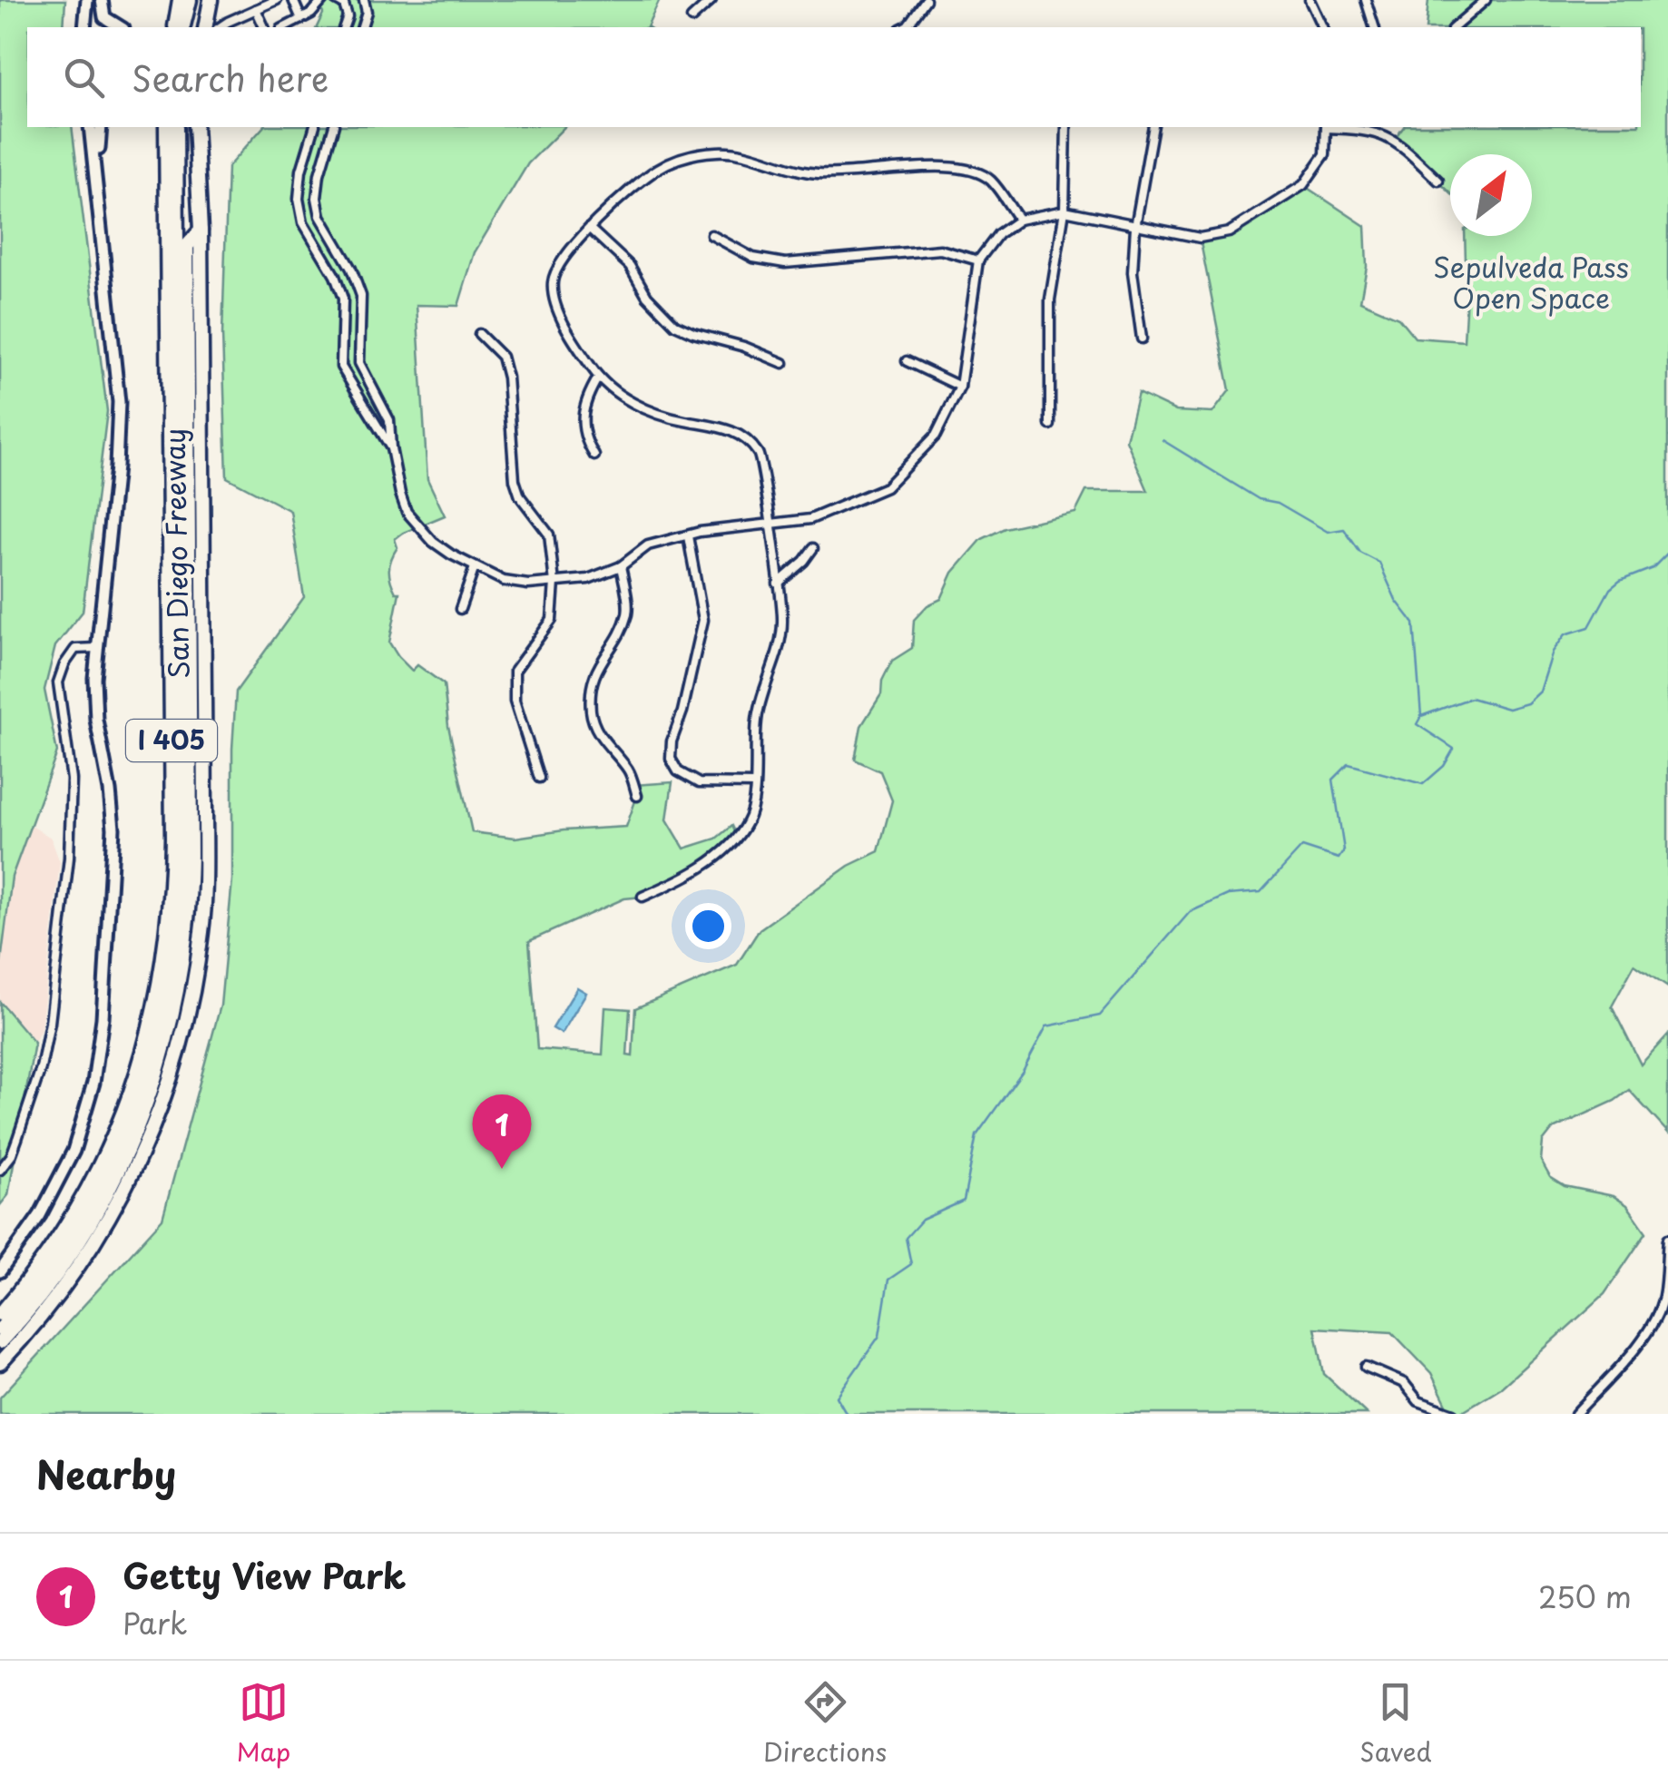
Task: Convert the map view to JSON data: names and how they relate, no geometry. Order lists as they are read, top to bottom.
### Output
{
  "streets": {
    "highway": ["San Diego Freeway", "I 405"]
  },
  "parks": ["Sepulveda Pass Open Space"],
  "north": "top right",
  "page": {
    "search": "Search here",
    "pins": "1",
    "heading": "Nearby",
    "list": [
      {
        "mark": "1",
        "name": "Getty View Park",
        "note": "Park",
        "value": "250 m"
      }
    ],
    "nav": ["Map", "Directions", "Saved"]
  }
}
